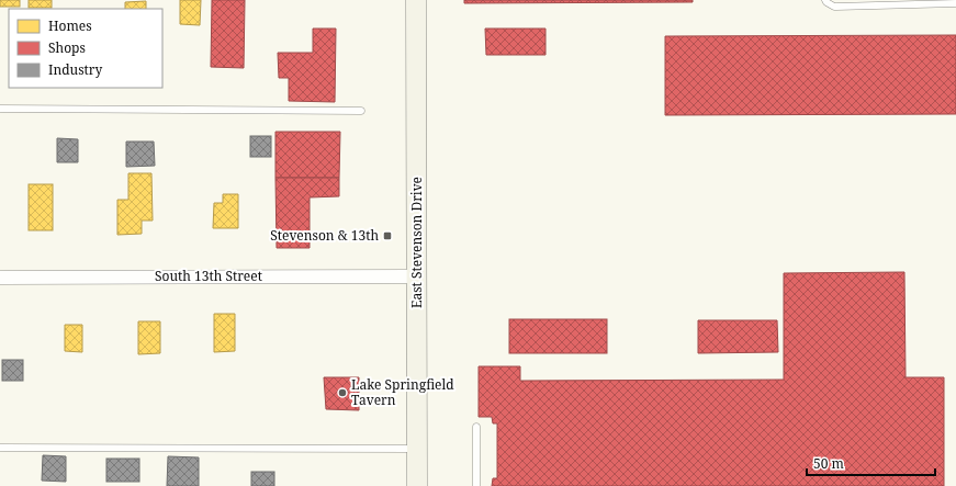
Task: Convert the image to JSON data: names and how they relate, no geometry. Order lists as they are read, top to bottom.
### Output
{
  "streets": {
    "main road": ["East Stevenson Drive"],
    "street": ["South 13th Street"]
  },
  "crossings": [
    ["East Stevenson Drive", "South 13th Street"]
  ],
  "places": {
    "transit": ["Stevenson & 13th"],
    "other": ["Lake Springfield Tavern"]
  },
  "legend": ["Homes", "Shops", "Industry"],
  "scale_bar": "50 m"
}
